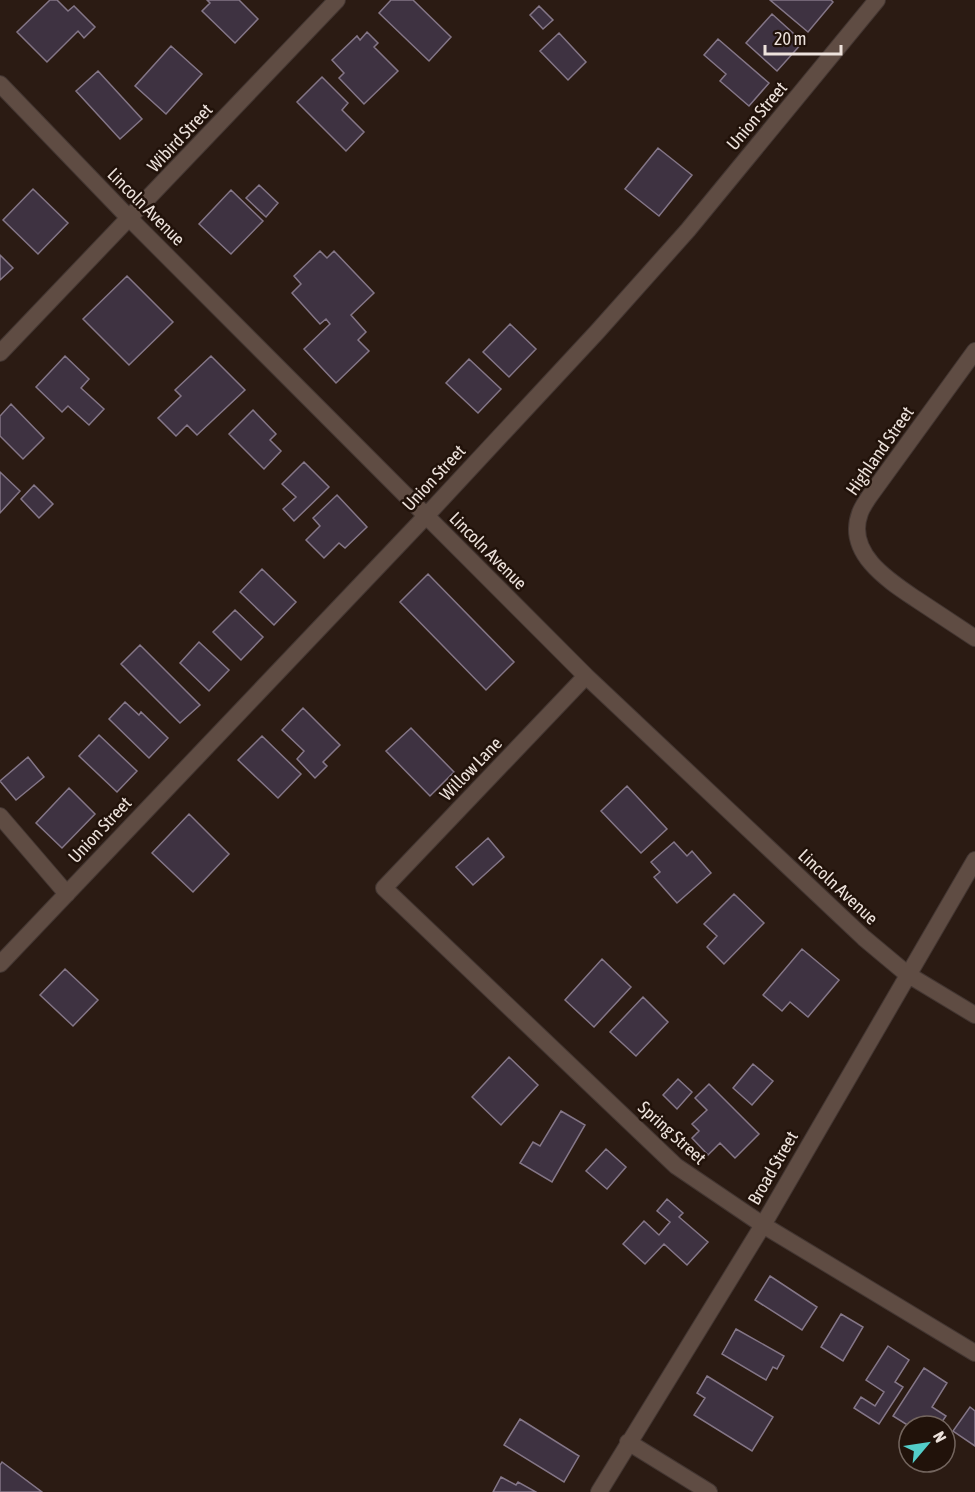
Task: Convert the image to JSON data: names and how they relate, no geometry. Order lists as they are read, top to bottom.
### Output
{
  "streets": {
    "street": [
      "Union Street",
      "Wibird Street",
      "Lincoln Avenue",
      "Highland Street",
      "Willow Lane",
      "Spring Street",
      "Broad Street"
    ]
  },
  "crossings": [
    ["Union Street", "Lincoln Avenue"],
    ["Wibird Street", "Lincoln Avenue"],
    ["Lincoln Avenue", "Willow Lane"],
    ["Lincoln Avenue", "Broad Street"],
    ["Willow Lane", "Spring Street"],
    ["Spring Street", "Broad Street"]
  ],
  "scale_bar": "20 m",
  "north": "top right"
}
